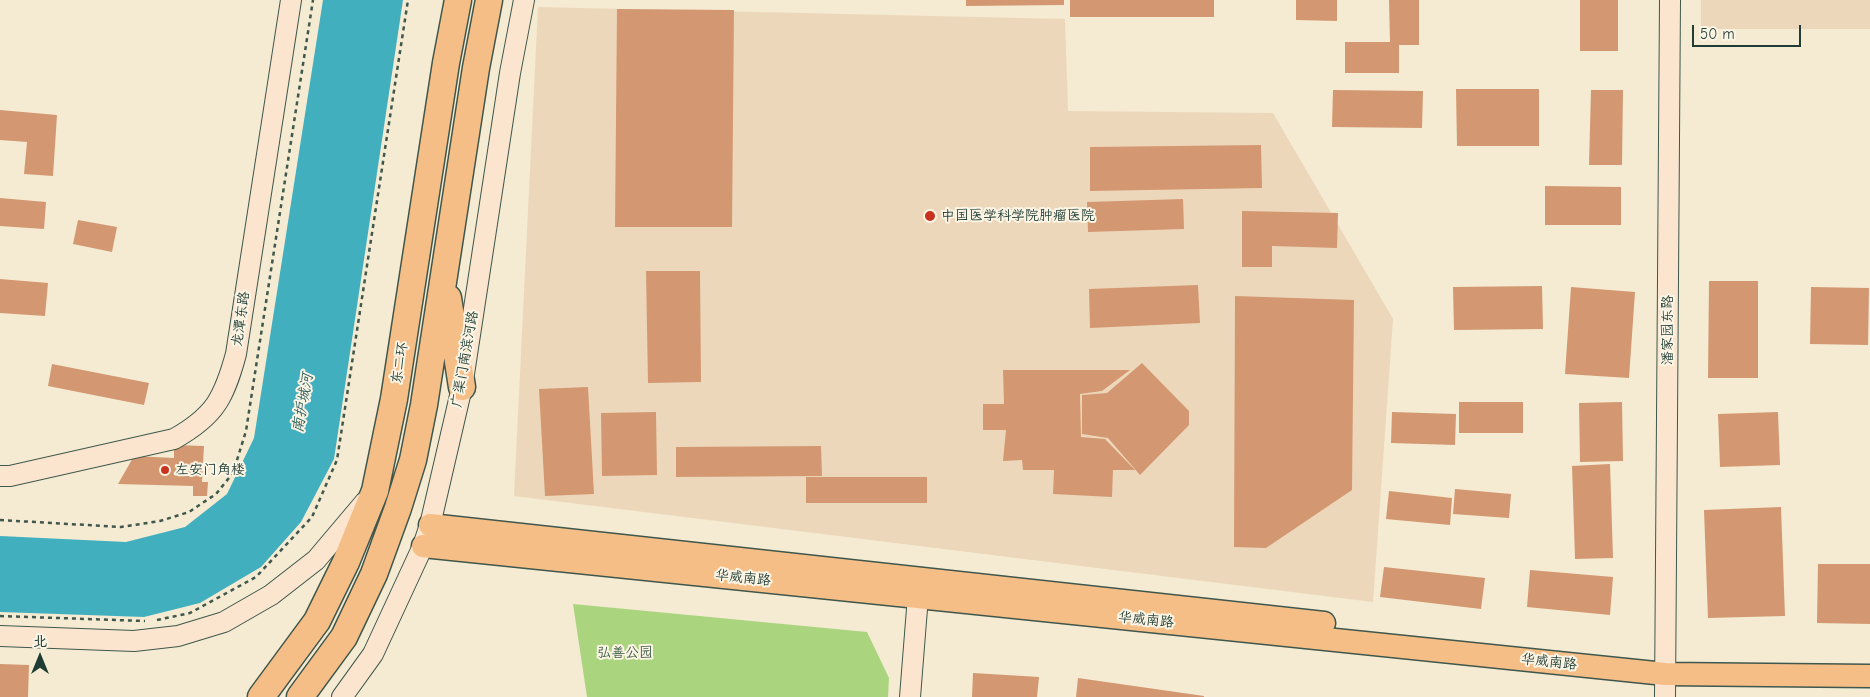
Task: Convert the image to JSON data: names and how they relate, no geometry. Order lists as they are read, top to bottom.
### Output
{
  "streets": {
    "highway": ["东二环"],
    "main road": ["华威南路"],
    "street": ["龙潭东路", "潘家园东路", "广渠门南滨河路"]
  },
  "crossings": [
    ["潘家园东路", "华威南路"],
    ["广渠门南滨河路", "华威南路"]
  ],
  "water": ["南护城河"],
  "parks": ["弘善公园"],
  "places": ["中国医学科学院肿瘤医院", "左安门角楼"],
  "scale_bar": "50 m",
  "north": "top"
}
